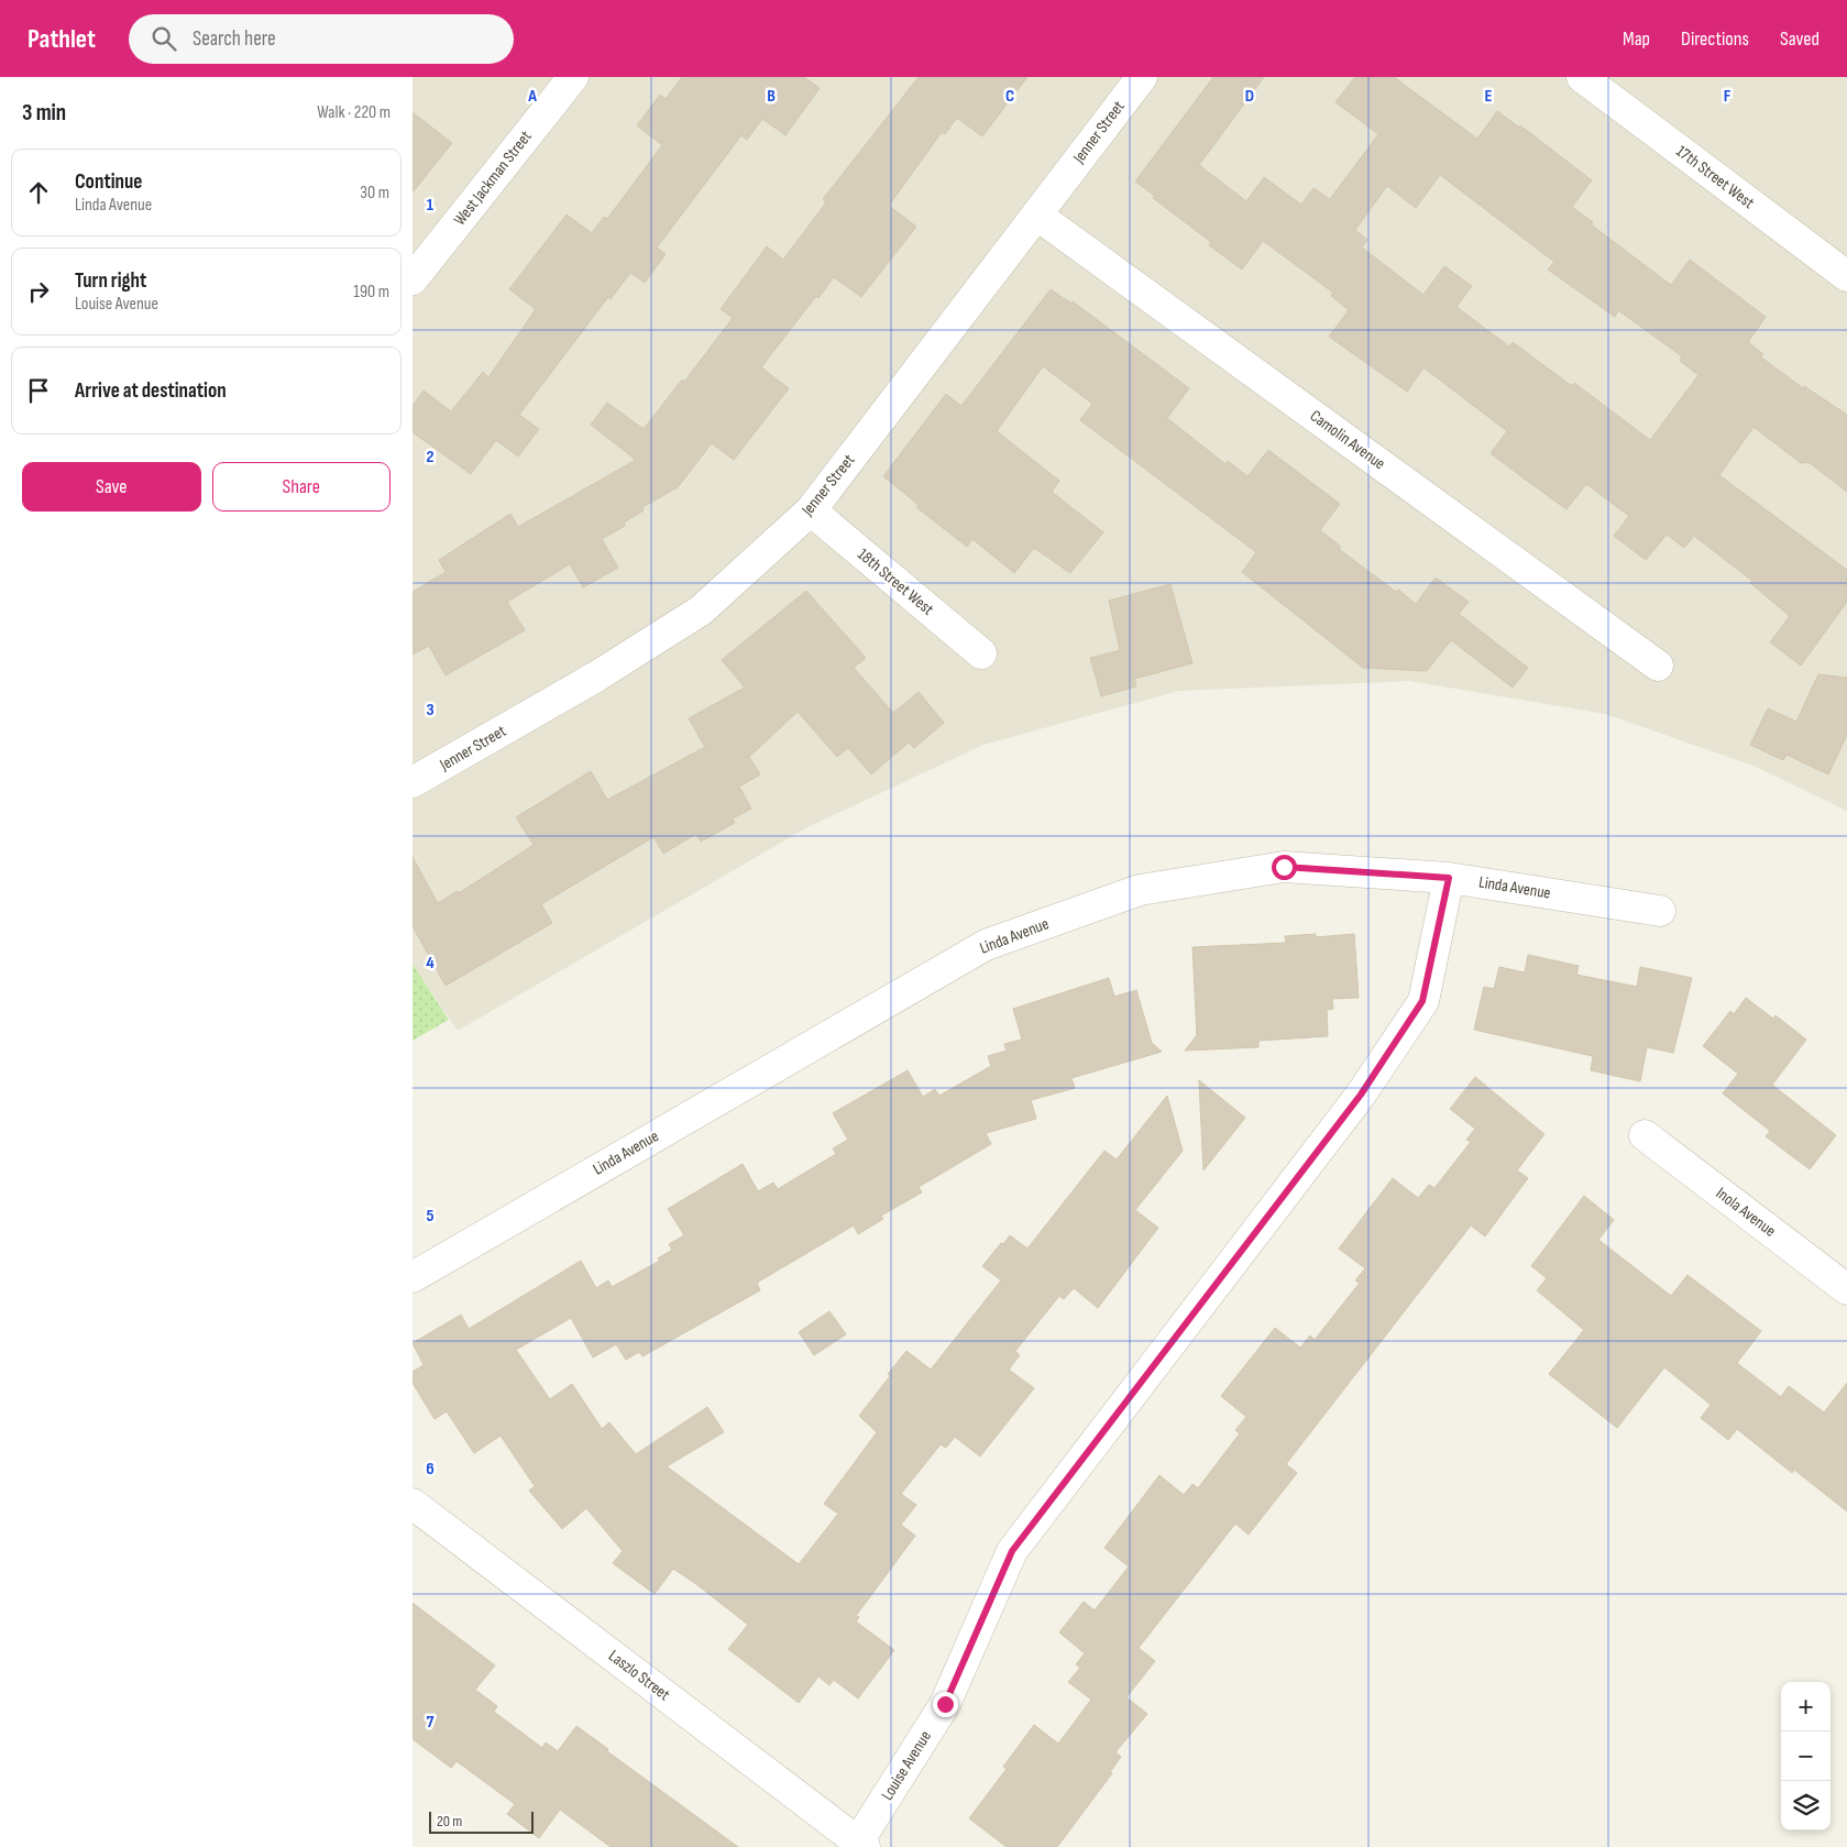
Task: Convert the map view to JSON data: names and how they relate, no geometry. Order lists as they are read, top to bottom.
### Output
{
  "streets": {
    "street": [
      "Jenner Street",
      "17th Street West",
      "West Jackman Street",
      "Camolin Avenue",
      "18th Street West",
      "Linda Avenue",
      "Inola Avenue",
      "Laszlo Street",
      "Louise Avenue"
    ]
  },
  "crossings": [
    ["Jenner Street", "Camolin Avenue"],
    ["Jenner Street", "18th Street West"],
    ["Linda Avenue", "Louise Avenue"],
    ["Laszlo Street", "Louise Avenue"]
  ],
  "scale_bar": "20 m",
  "page": {
    "header": "Pathlet",
    "search": "Search here",
    "nav": ["Map", "Directions", "Saved"],
    "heading": ["3 min", "Walk · 220 m"],
    "list": [
      ["Continue", "Linda Avenue", "30 m"],
      ["Turn right", "Louise Avenue", "190 m"],
      "Arrive at destination"
    ],
    "buttons": ["Save", "Share"],
    "map_buttons": ["+", "−"],
    "scale": "20 m"
  },
  "grid": {
    "columns": [
      "A",
      "B",
      "C",
      "D",
      "E",
      "F"
    ],
    "rows": [
      "1",
      "2",
      "3",
      "4",
      "5",
      "6",
      "7"
    ]
  }
}
